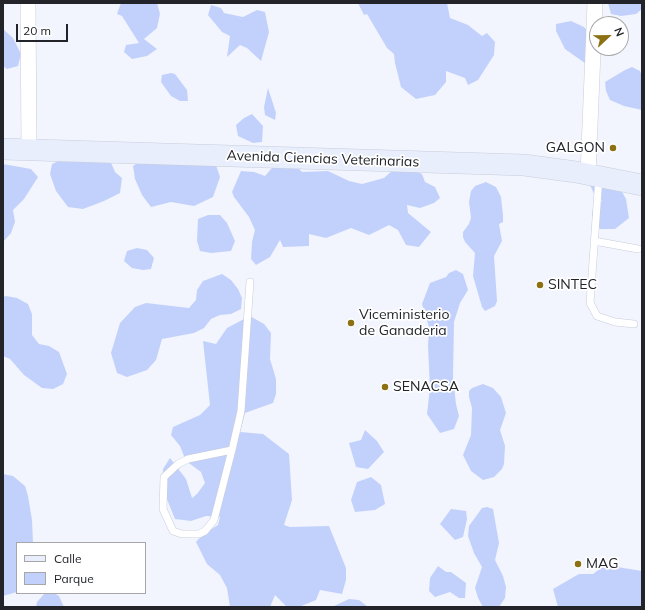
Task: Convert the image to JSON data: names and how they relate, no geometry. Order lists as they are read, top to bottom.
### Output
{
  "streets": {
    "main road": ["Avenida Ciencias Veterinarias"]
  },
  "places": [
    "GALGON",
    "SINTEC",
    "Viceministerio de Ganaderia",
    "SENACSA",
    "MAG"
  ],
  "legend": ["Calle", "Parque"],
  "scale_bar": "20 m",
  "north": "right"
}
